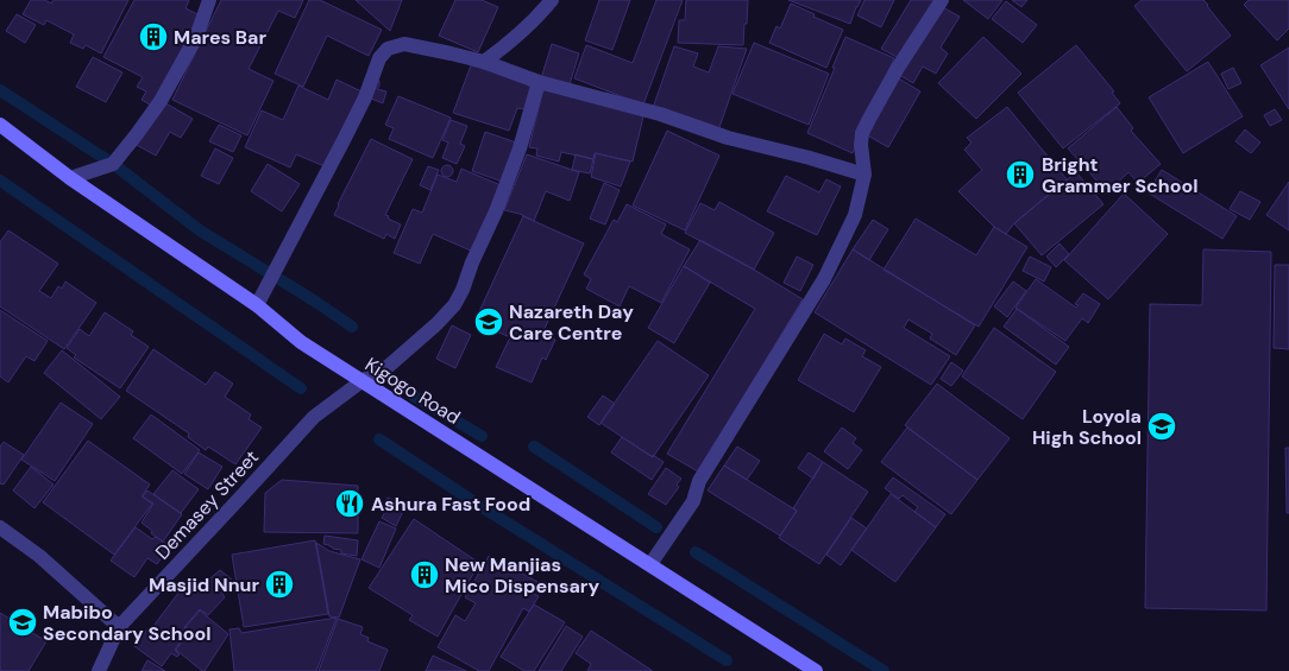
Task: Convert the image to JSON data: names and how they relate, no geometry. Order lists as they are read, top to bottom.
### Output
{
  "streets": {
    "main road": ["Kigogo Road"],
    "street": ["Demasey Street"]
  },
  "crossings": [
    ["Kigogo Road", "Demasey Street"]
  ],
  "places": {
    "building": [
      "Mares Bar",
      "Bright Grammer School",
      "New Manjias Mico Dispensary",
      "Masjid Nnur"
    ],
    "school or university": ["Nazareth Day Care Centre", "Loyola High School", "Mabibo Secondary School"],
    "restaurant": ["Ashura Fast Food"]
  }
}
